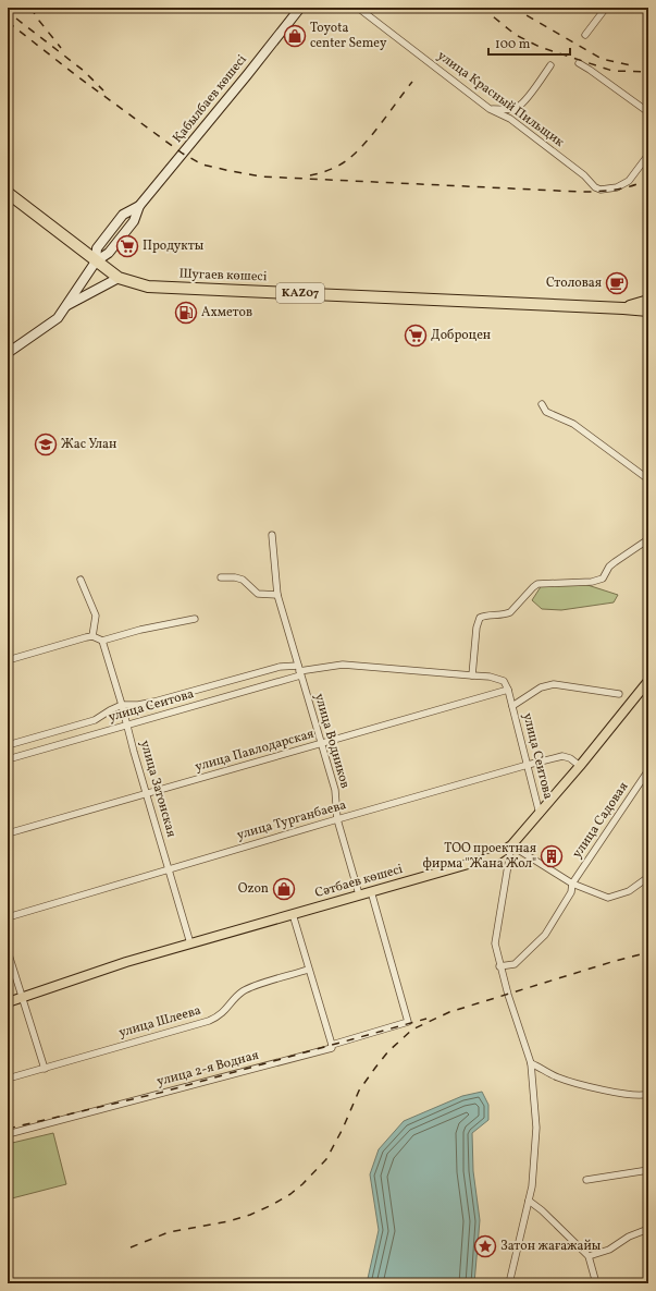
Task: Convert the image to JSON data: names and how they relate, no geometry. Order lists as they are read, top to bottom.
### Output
{
  "streets": {
    "highway": ["Шугаев көшесі", "KAZ07"],
    "main road": ["Қабылбаев көшесі", "Сәтбаев көшесі"],
    "street": [
      "улица Красный Пильщик",
      "улица Сеитова",
      "улица Водников",
      "улица Павлодарская",
      "улица Затонская",
      "улица Турганбаева",
      "улица Садовая",
      "улица Шлеева",
      "улица 2-я Водная"
    ]
  },
  "crossings": [
    ["Қабылбаев көшесі", "Шугаев көшесі"],
    ["улица Сеитова", "улица Водников"],
    ["улица Сеитова", "улица Павлодарская"],
    ["улица Сеитова", "улица Затонская"],
    ["улица Сеитова", "улица Турганбаева"],
    ["улица Сеитова", "Сәтбаев көшесі"],
    ["улица Водников", "улица Павлодарская"],
    ["улица Водников", "улица Турганбаева"],
    ["улица Водников", "Сәтбаев көшесі"],
    ["улица Павлодарская", "улица Затонская"],
    ["улица Затонская", "улица Турганбаева"],
    ["улица Затонская", "Сәтбаев көшесі"],
    ["улица Турганбаева", "Сәтбаев көшесі"],
    ["Сәтбаев көшесі", "улица 2-я Водная"]
  ],
  "places": {
    "shop": ["Toyota center Semey", "Ozon"],
    "supermarket": ["Продукты", "Доброцен"],
    "cafe": ["Столовая"],
    "fuel station": ["Ахметов"],
    "school or university": ["Жас Улан"],
    "building": ["ТОО проектная фирма \"Жана Жол\""],
    "place": ["Затон жағажайы"]
  },
  "scale_bar": "100 m"
}
